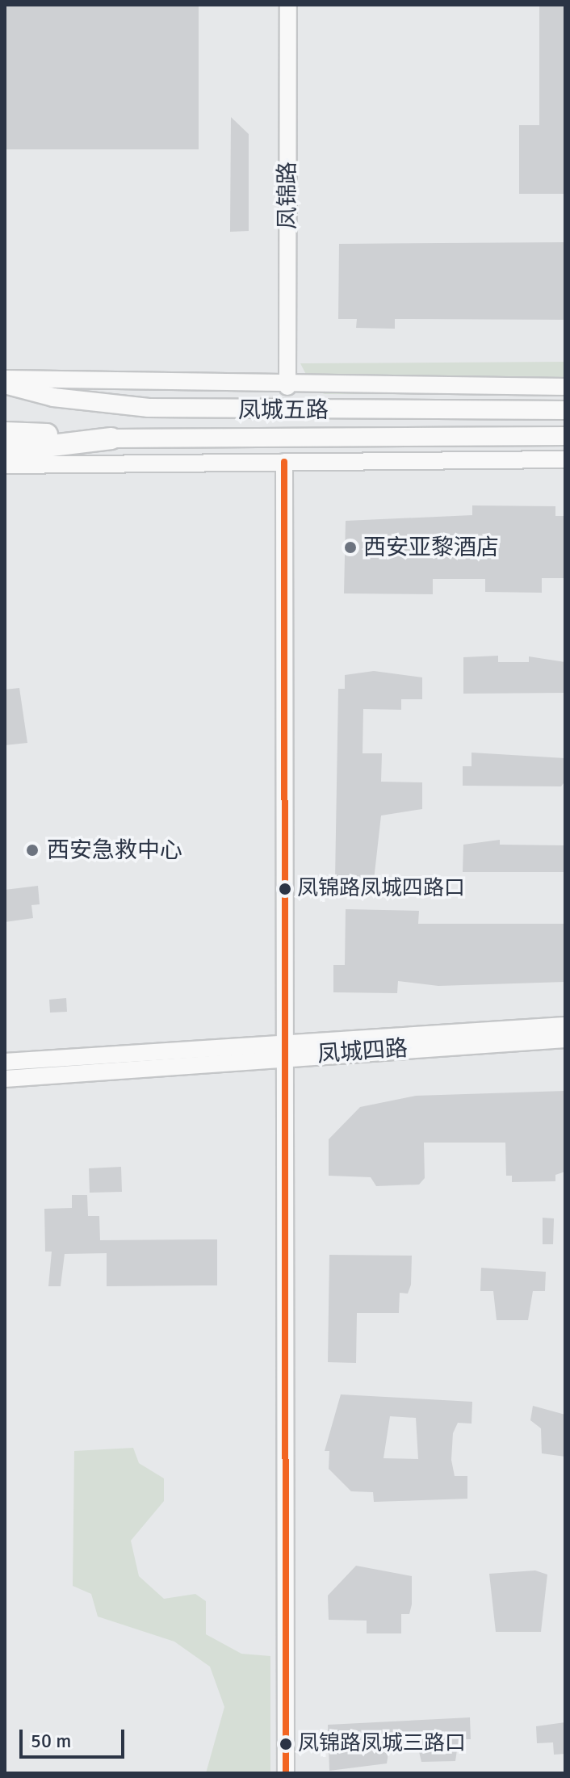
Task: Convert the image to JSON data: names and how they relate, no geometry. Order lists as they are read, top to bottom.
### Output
{
  "streets": {
    "main road": ["凤城五路"],
    "street": ["凤锦路", "凤城四路"]
  },
  "places": [
    "西安亚黎酒店",
    "西安急救中心",
    "凤锦路凤城四路口",
    "凤锦路凤城三路口"
  ],
  "scale_bar": "50 m"
}
